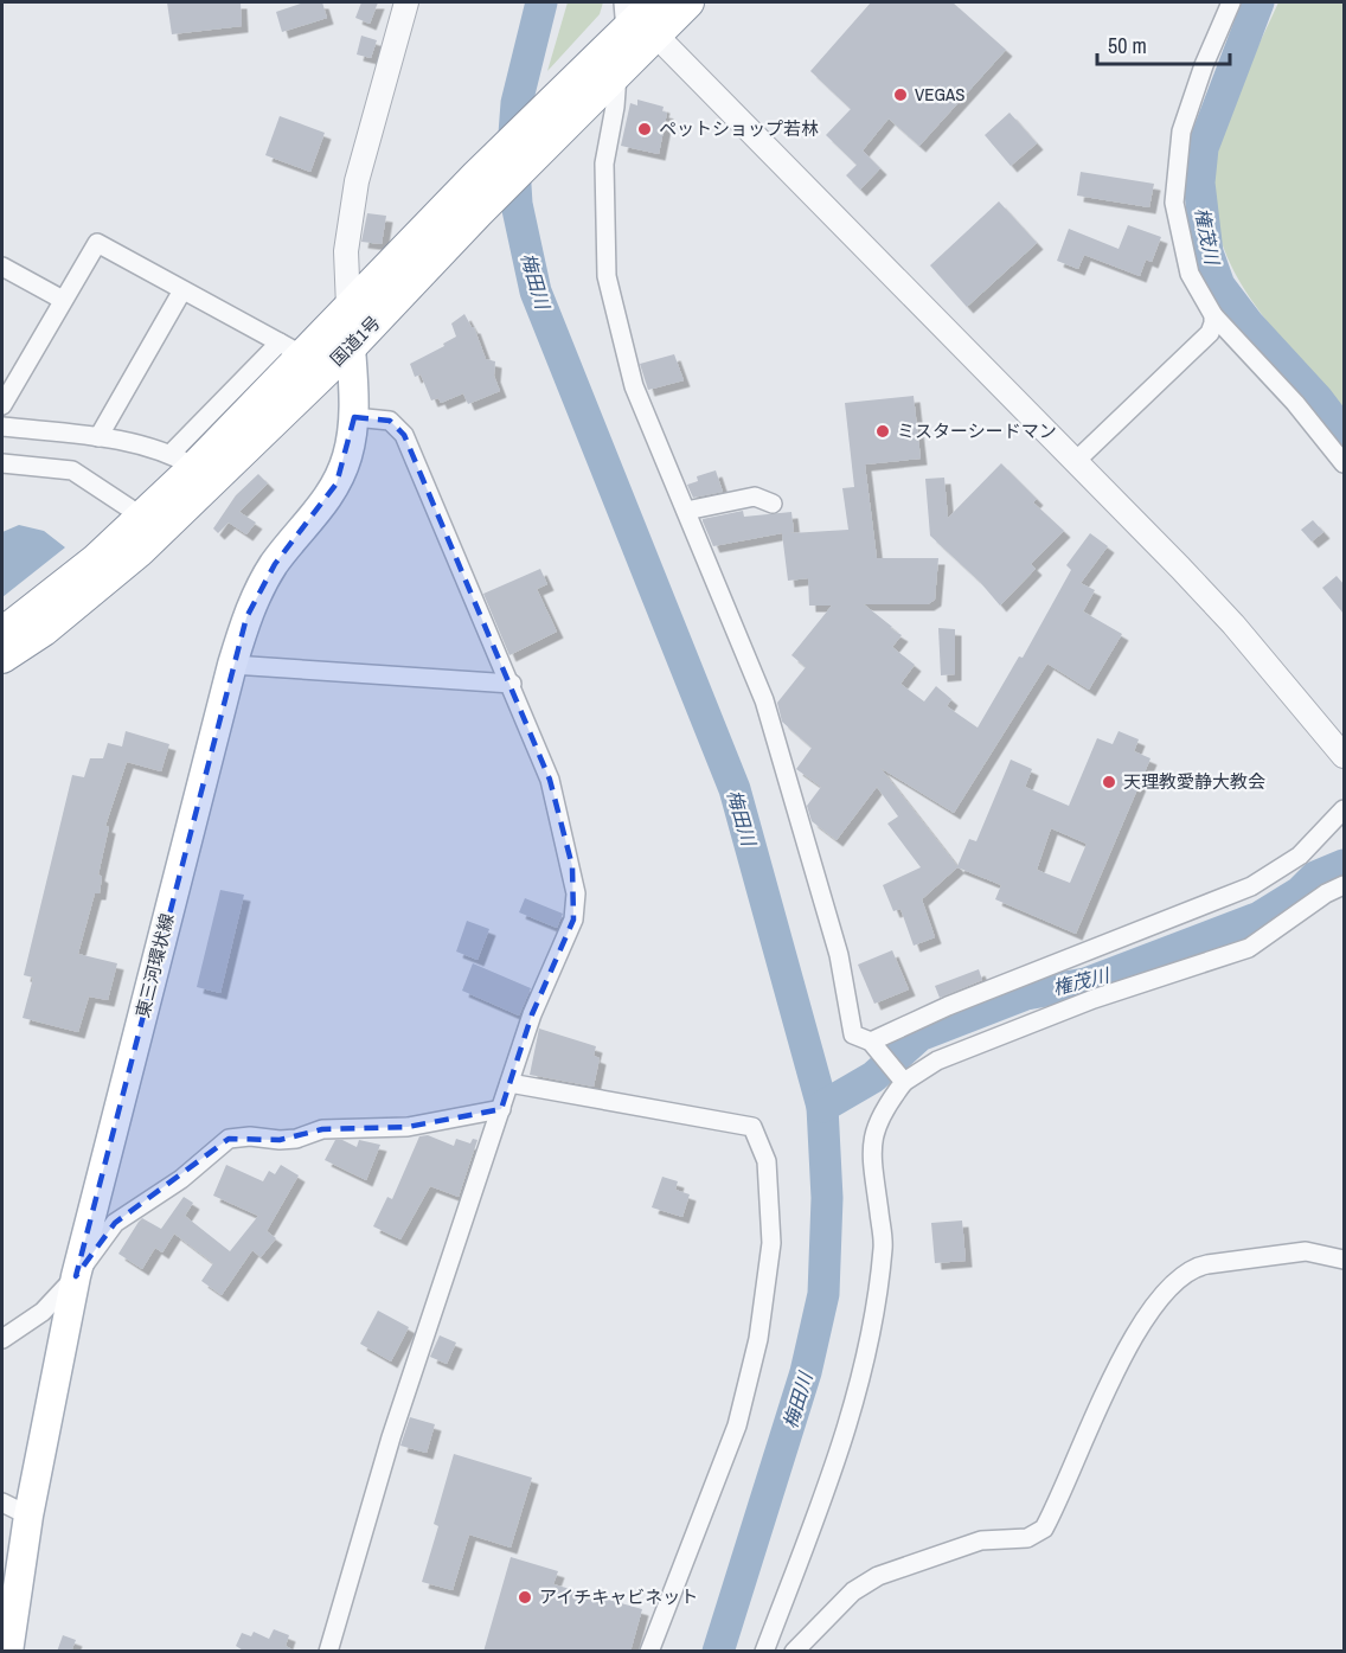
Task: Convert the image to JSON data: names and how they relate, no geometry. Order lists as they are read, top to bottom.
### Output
{
  "streets": {
    "highway": ["国道1号"],
    "main road": ["東三河環状線"]
  },
  "crossings": [
    ["国道1号", "東三河環状線"]
  ],
  "water": ["権茂川", "梅田川"],
  "places": [
    "VEGAS",
    "ペットショップ若林",
    "ミスターシードマン",
    "天理教愛静大教会",
    "アイチキャビネット"
  ],
  "scale_bar": "50 m"
}
